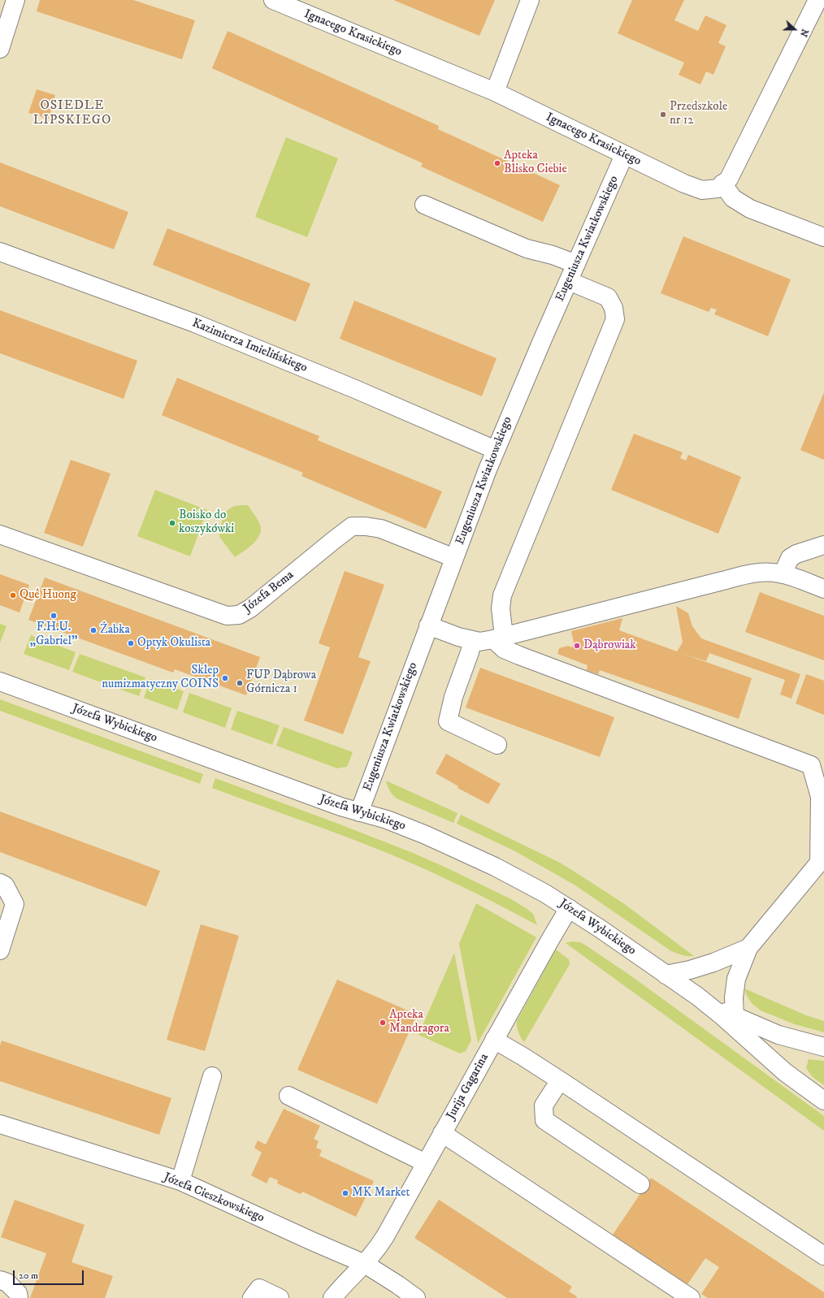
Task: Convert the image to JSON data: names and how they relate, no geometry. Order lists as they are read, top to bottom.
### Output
{
  "streets": {
    "street": [
      "Ignacego Krasickiego",
      "Eugeniusza Kwiatkowskiego",
      "Kazimierza Imielińskiego",
      "Józefa Bema",
      "Józefa Wybickiego",
      "Jurija Gagarina",
      "Józefa Cieszkowskiego"
    ]
  },
  "crossings": [
    ["Ignacego Krasickiego", "Eugeniusza Kwiatkowskiego"],
    ["Eugeniusza Kwiatkowskiego", "Kazimierza Imielińskiego"],
    ["Eugeniusza Kwiatkowskiego", "Józefa Bema"],
    ["Eugeniusza Kwiatkowskiego", "Józefa Wybickiego"],
    ["Józefa Wybickiego", "Jurija Gagarina"],
    ["Jurija Gagarina", "Józefa Cieszkowskiego"]
  ],
  "districts": ["OSIEDLE LIPSKIEGO"],
  "places": [
    "Przedszkole nr 12",
    "Apteka Blisko Ciebie",
    "Boisko do koszykówki",
    "Quê Huong",
    "F.H.U. „Gabriel”",
    "Żabka",
    "Optyk Okulista",
    "Dąbrowiak",
    "Sklep numizmatyczny COINS",
    "FUP Dąbrowa Górnicza 1",
    "Apteka Mandragora",
    "MK Market"
  ],
  "scale_bar": "20 m",
  "north": "right"
}
